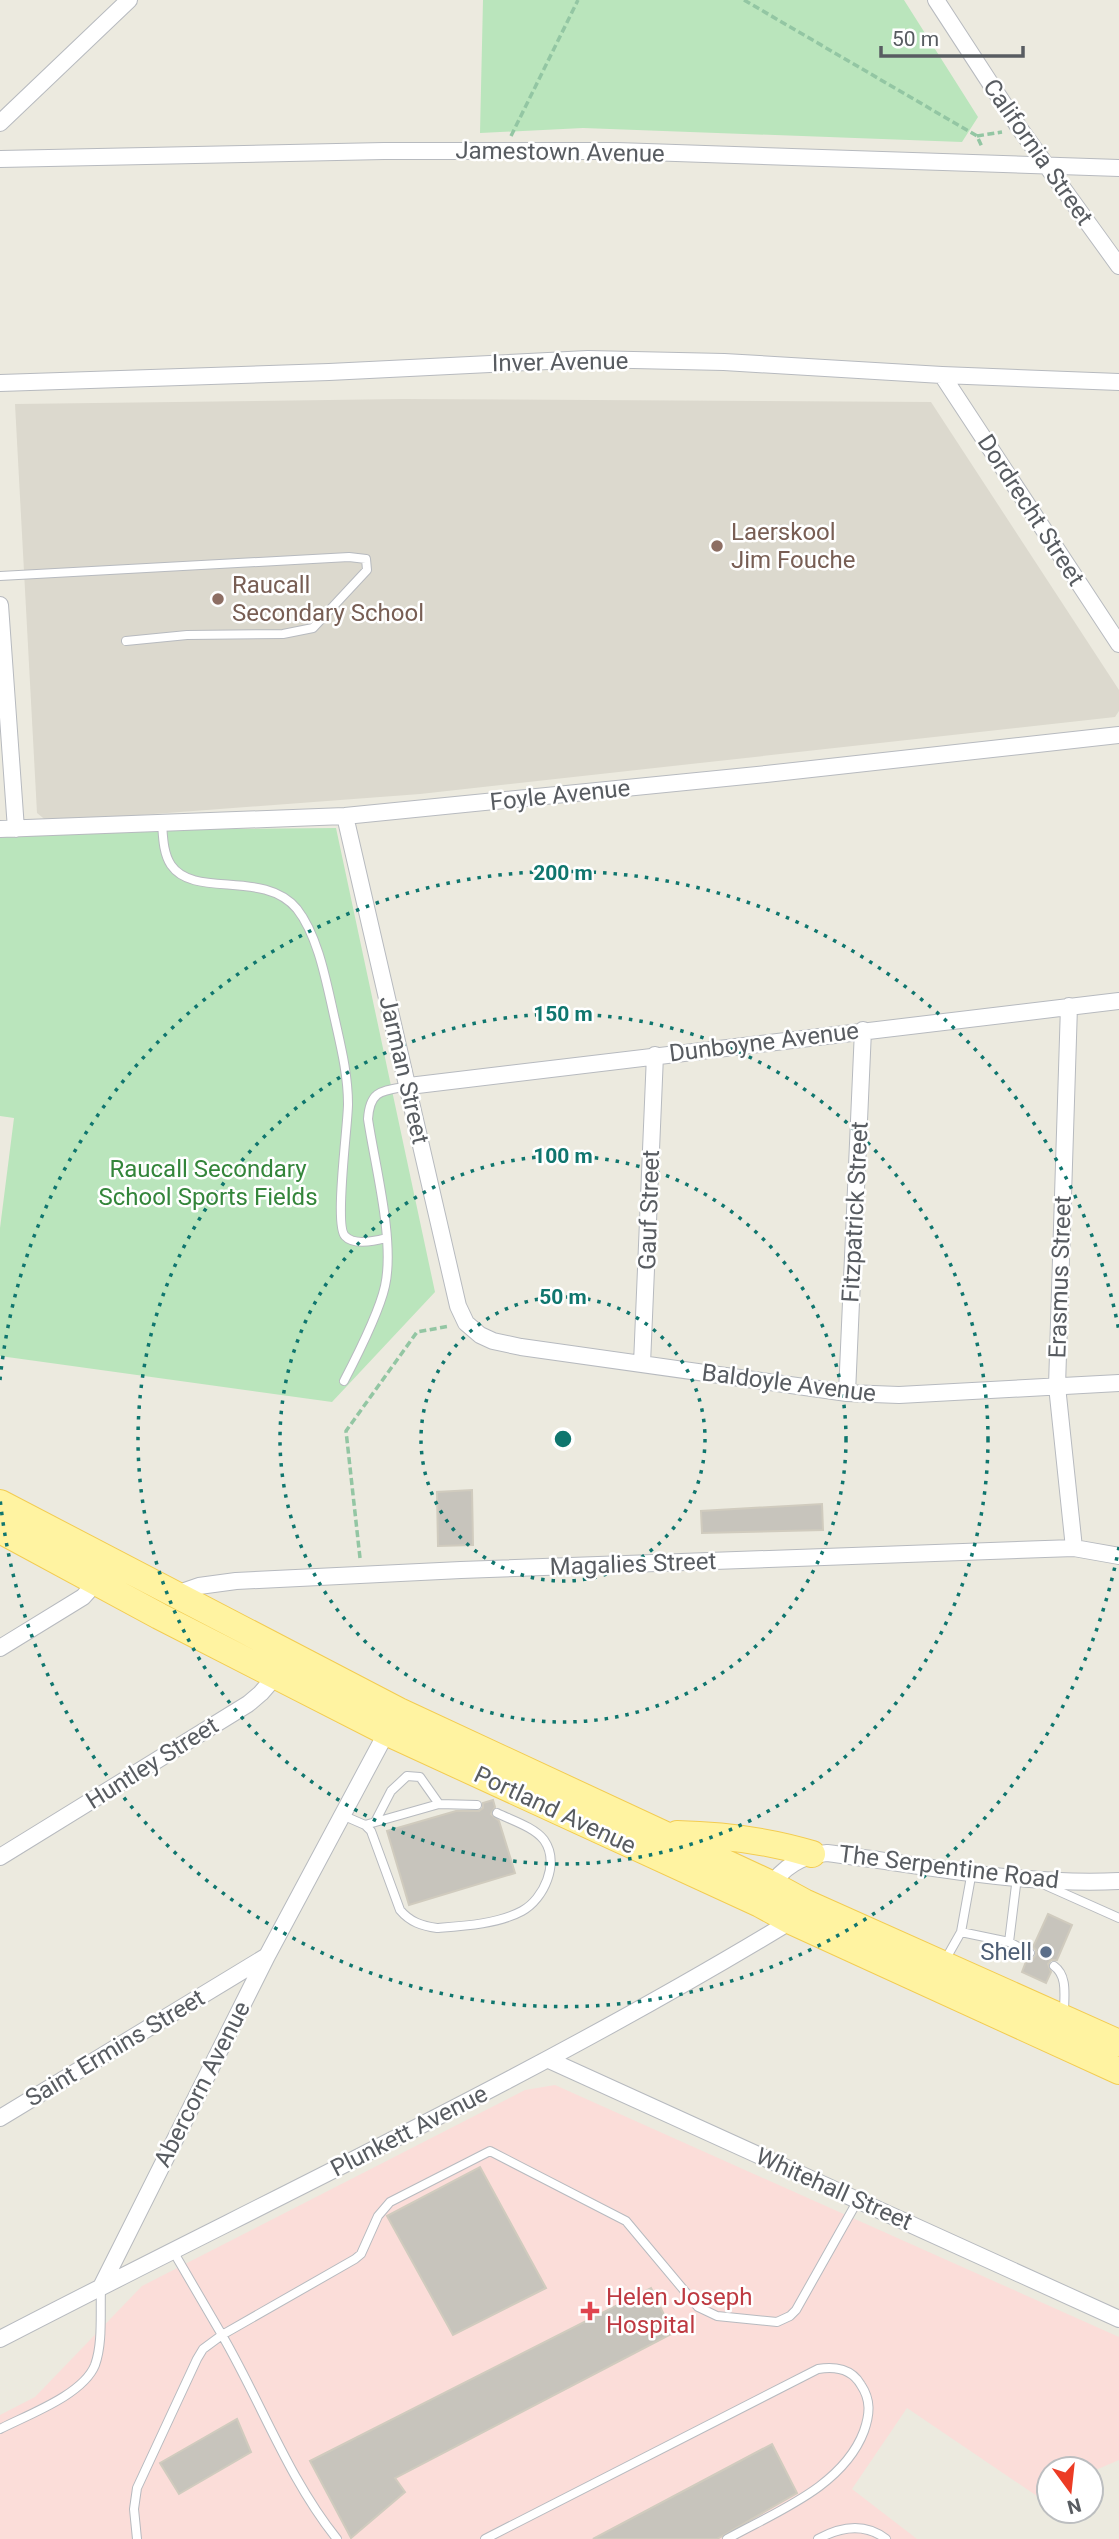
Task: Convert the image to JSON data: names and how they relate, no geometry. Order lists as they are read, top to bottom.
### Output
{
  "streets": {
    "main road": ["Portland Avenue"],
    "street": [
      "Jamestown Avenue",
      "California Street",
      "Inver Avenue",
      "Dordrecht Street",
      "Foyle Avenue",
      "Dunboyne Avenue",
      "Jarman Street",
      "Gauf Street",
      "Fitzpatrick Street",
      "Erasmus Street",
      "Baldoyle Avenue",
      "Magalies Street",
      "Huntley Street",
      "The Serpentine Road",
      "Saint Ermins Street",
      "Abercorn Avenue",
      "Plunkett Avenue",
      "Whitehall Street"
    ]
  },
  "crossings": [
    ["Jamestown Avenue", "California Street"],
    ["Inver Avenue", "Dordrecht Street"],
    ["Foyle Avenue", "Jarman Street"],
    ["Dunboyne Avenue", "Jarman Street"],
    ["Dunboyne Avenue", "Gauf Street"],
    ["Dunboyne Avenue", "Fitzpatrick Street"],
    ["Dunboyne Avenue", "Erasmus Street"],
    ["Jarman Street", "Baldoyle Avenue"],
    ["Gauf Street", "Baldoyle Avenue"],
    ["Fitzpatrick Street", "Baldoyle Avenue"],
    ["Erasmus Street", "Baldoyle Avenue"],
    ["Erasmus Street", "Magalies Street"],
    ["Magalies Street", "Portland Avenue"],
    ["Huntley Street", "Portland Avenue"],
    ["Portland Avenue", "The Serpentine Road"],
    ["Portland Avenue", "Abercorn Avenue"],
    ["Portland Avenue", "Plunkett Avenue"],
    ["Saint Ermins Street", "Abercorn Avenue"],
    ["Abercorn Avenue", "Plunkett Avenue"],
    ["Plunkett Avenue", "Whitehall Street"]
  ],
  "parks": ["Raucall Secondary School Sports Fields"],
  "places": {
    "other": ["Laerskool Jim Fouche", "Raucall Secondary School", "Shell"],
    "health": ["Helen Joseph Hospital"]
  },
  "scale_bar": "50 m",
  "north": "bottom",
  "rings": [
    "200 m",
    "150 m",
    "100 m",
    "50 m"
  ]
}
